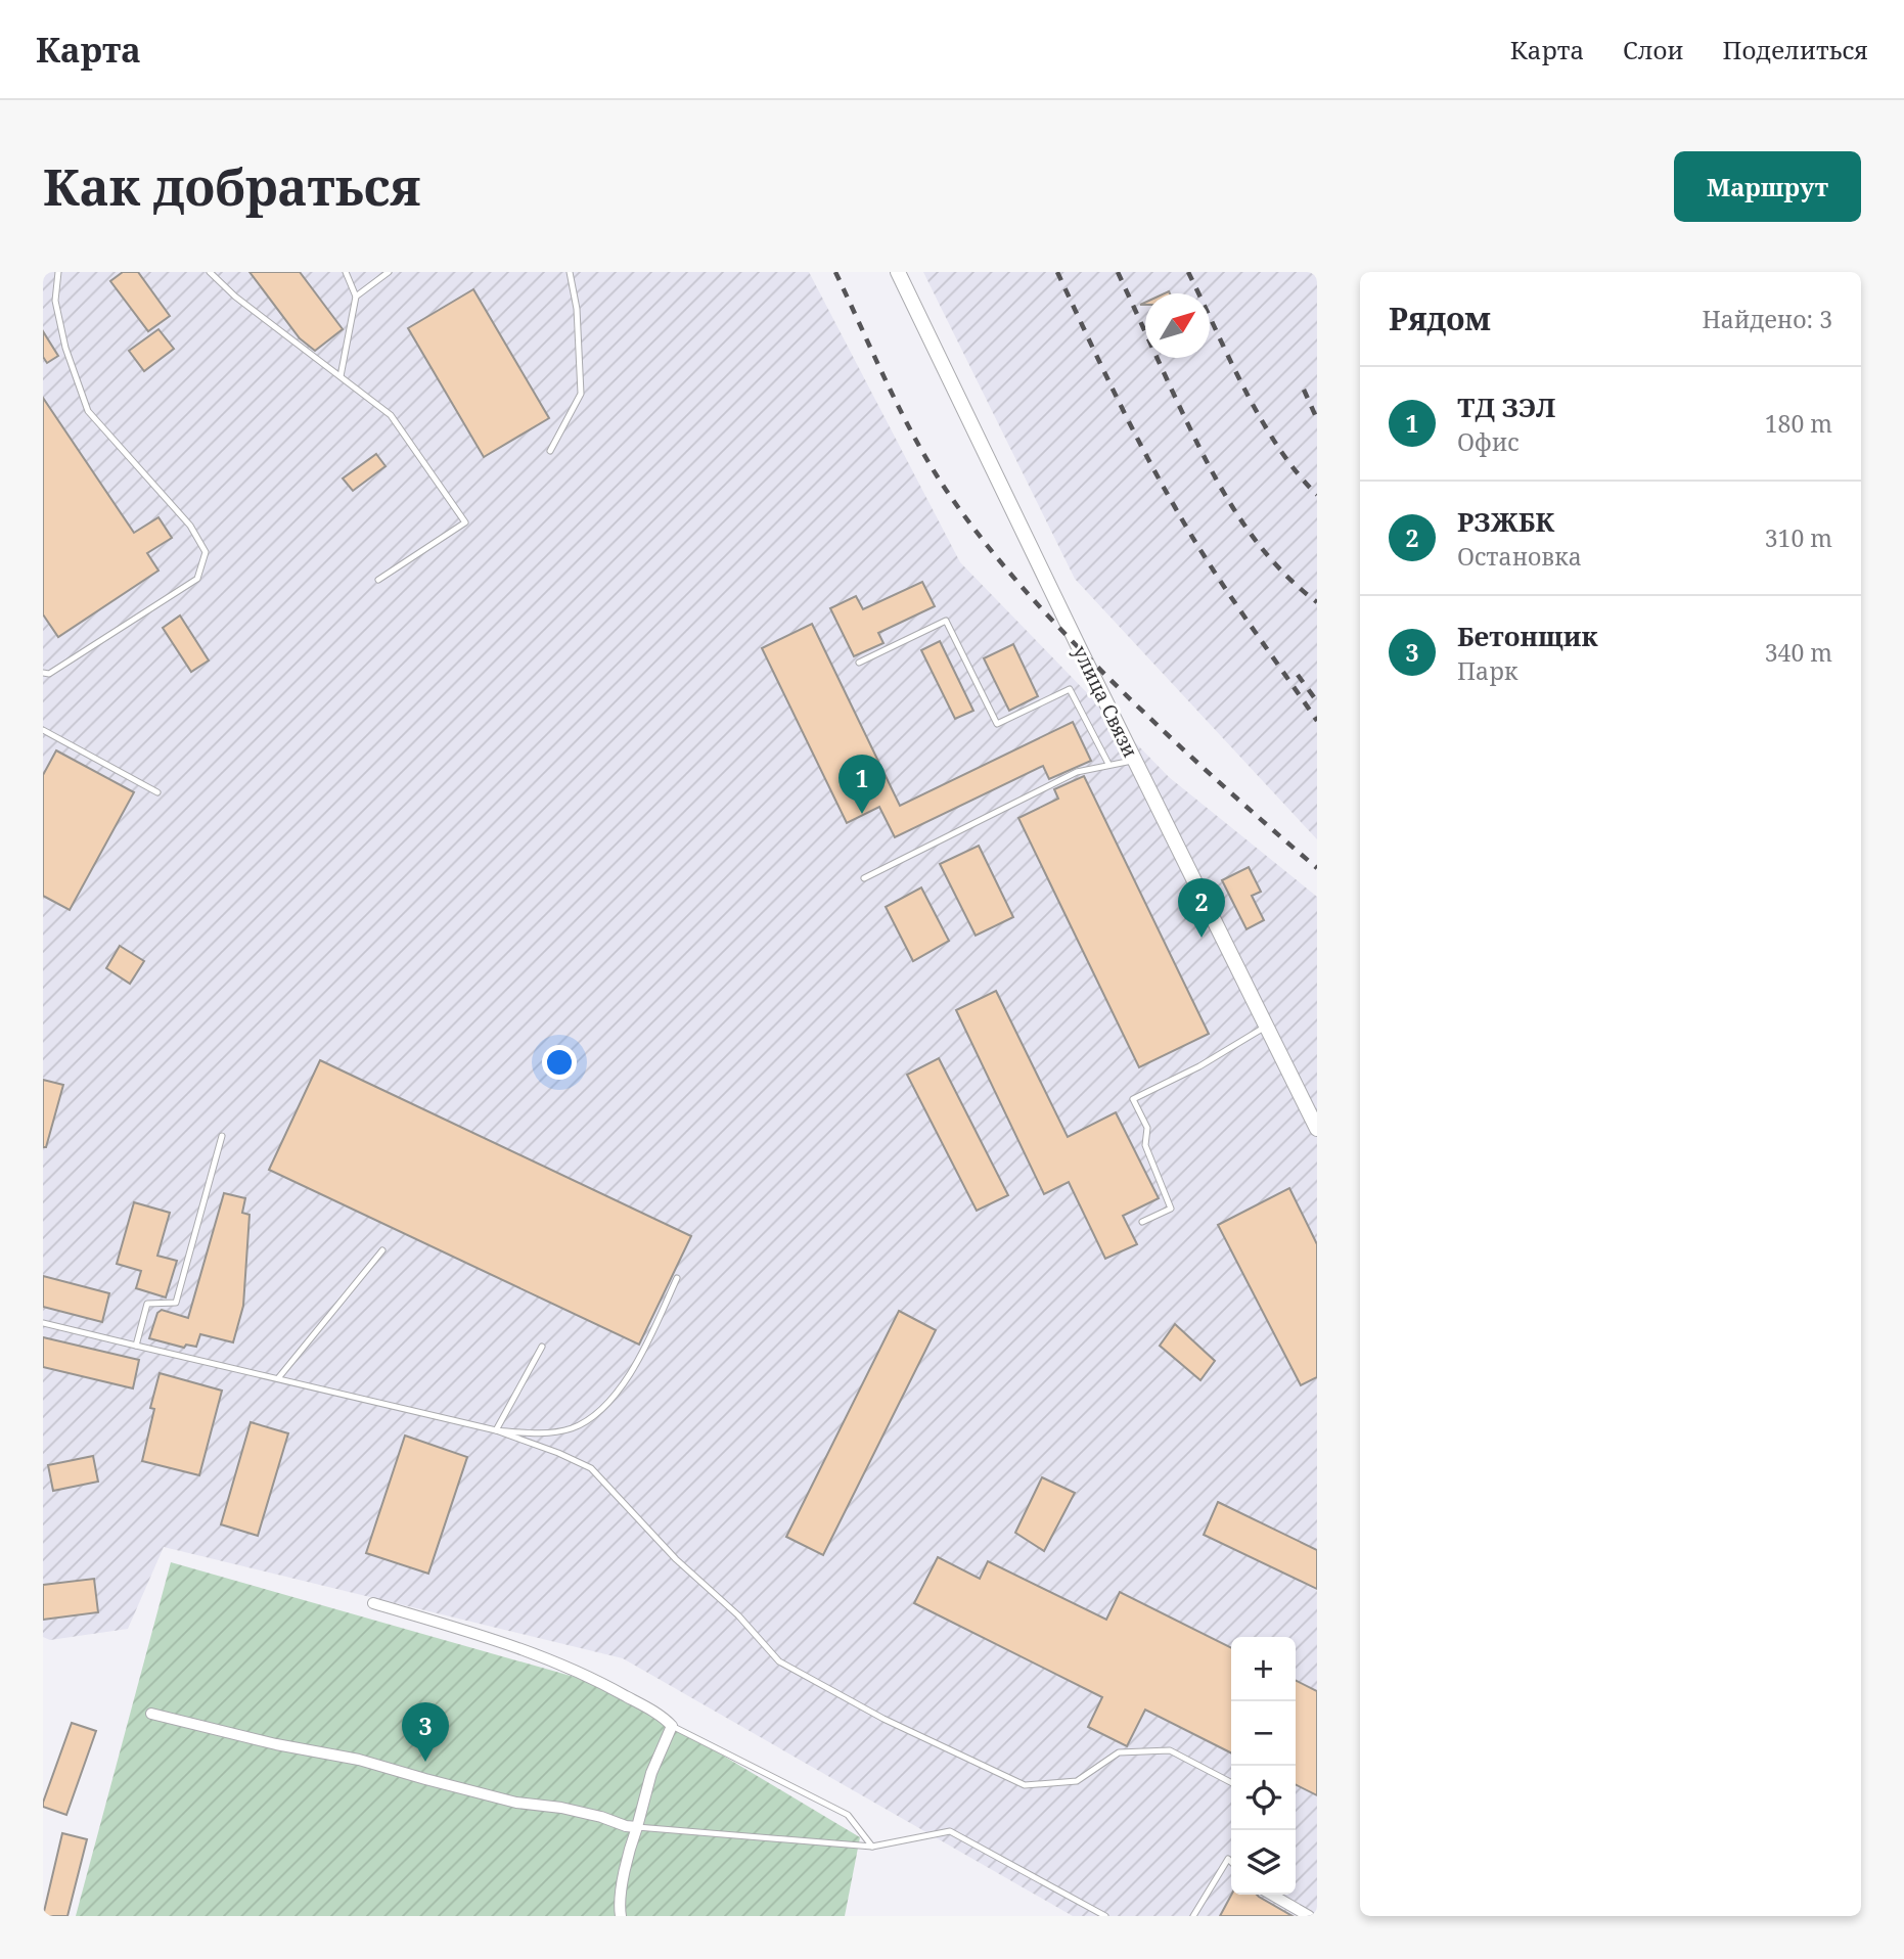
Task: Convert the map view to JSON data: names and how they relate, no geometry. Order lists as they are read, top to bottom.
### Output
{
  "streets": {
    "street": ["улица Связи"]
  },
  "north": "top right",
  "page": {
    "header": "Карта",
    "nav": ["Карта", "Слои", "Поделиться"],
    "buttons": "Маршрут",
    "title": "Как добраться",
    "heading": ["Рядом", "Найдено: 3"],
    "list": [
      {
        "mark": "1",
        "name": "ТД ЗЭЛ",
        "note": "Офис",
        "value": "180 m"
      },
      {
        "mark": "2",
        "name": "РЗЖБК",
        "note": "Остановка",
        "value": "310 m"
      },
      {
        "mark": "3",
        "name": "Бетонщик",
        "note": "Парк",
        "value": "340 m"
      }
    ],
    "pins": ["1", "2", "3"],
    "map_buttons": ["+", "−"]
  }
}
